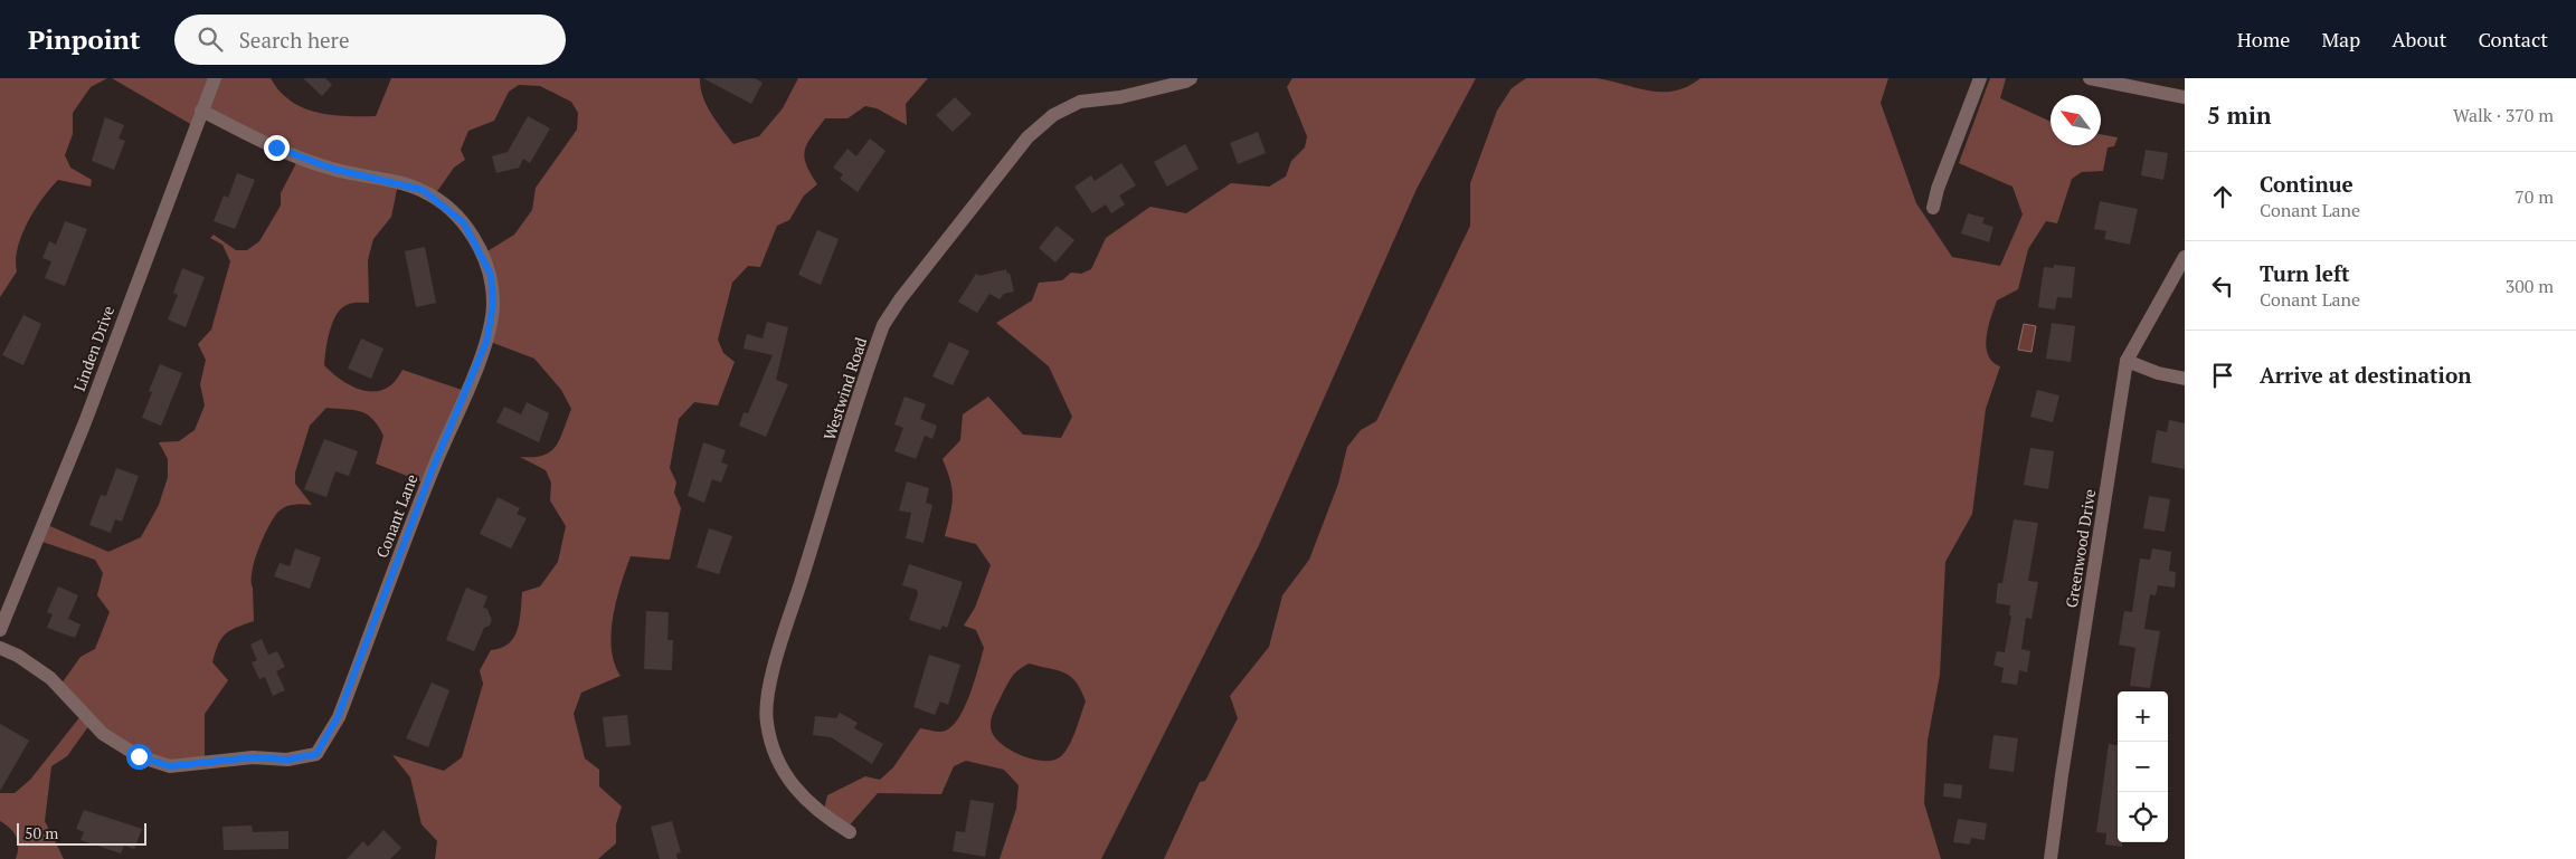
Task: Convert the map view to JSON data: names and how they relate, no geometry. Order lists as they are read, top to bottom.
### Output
{
  "streets": {
    "street": [
      "Linden Drive",
      "Westwind Road",
      "Conant Lane",
      "Greenwood Drive"
    ]
  },
  "crossings": [
    ["Linden Drive", "Conant Lane"]
  ],
  "scale_bar": "50 m",
  "north": "top left",
  "page": {
    "header": "Pinpoint",
    "search": "Search here",
    "nav": [
      "Home",
      "Map",
      "About",
      "Contact"
    ],
    "heading": ["5 min", "Walk · 370 m"],
    "list": [
      ["Continue", "Conant Lane", "70 m"],
      ["Turn left", "Conant Lane", "300 m"],
      "Arrive at destination"
    ],
    "map_buttons": ["+", "−"],
    "scale": "50 m"
  }
}
